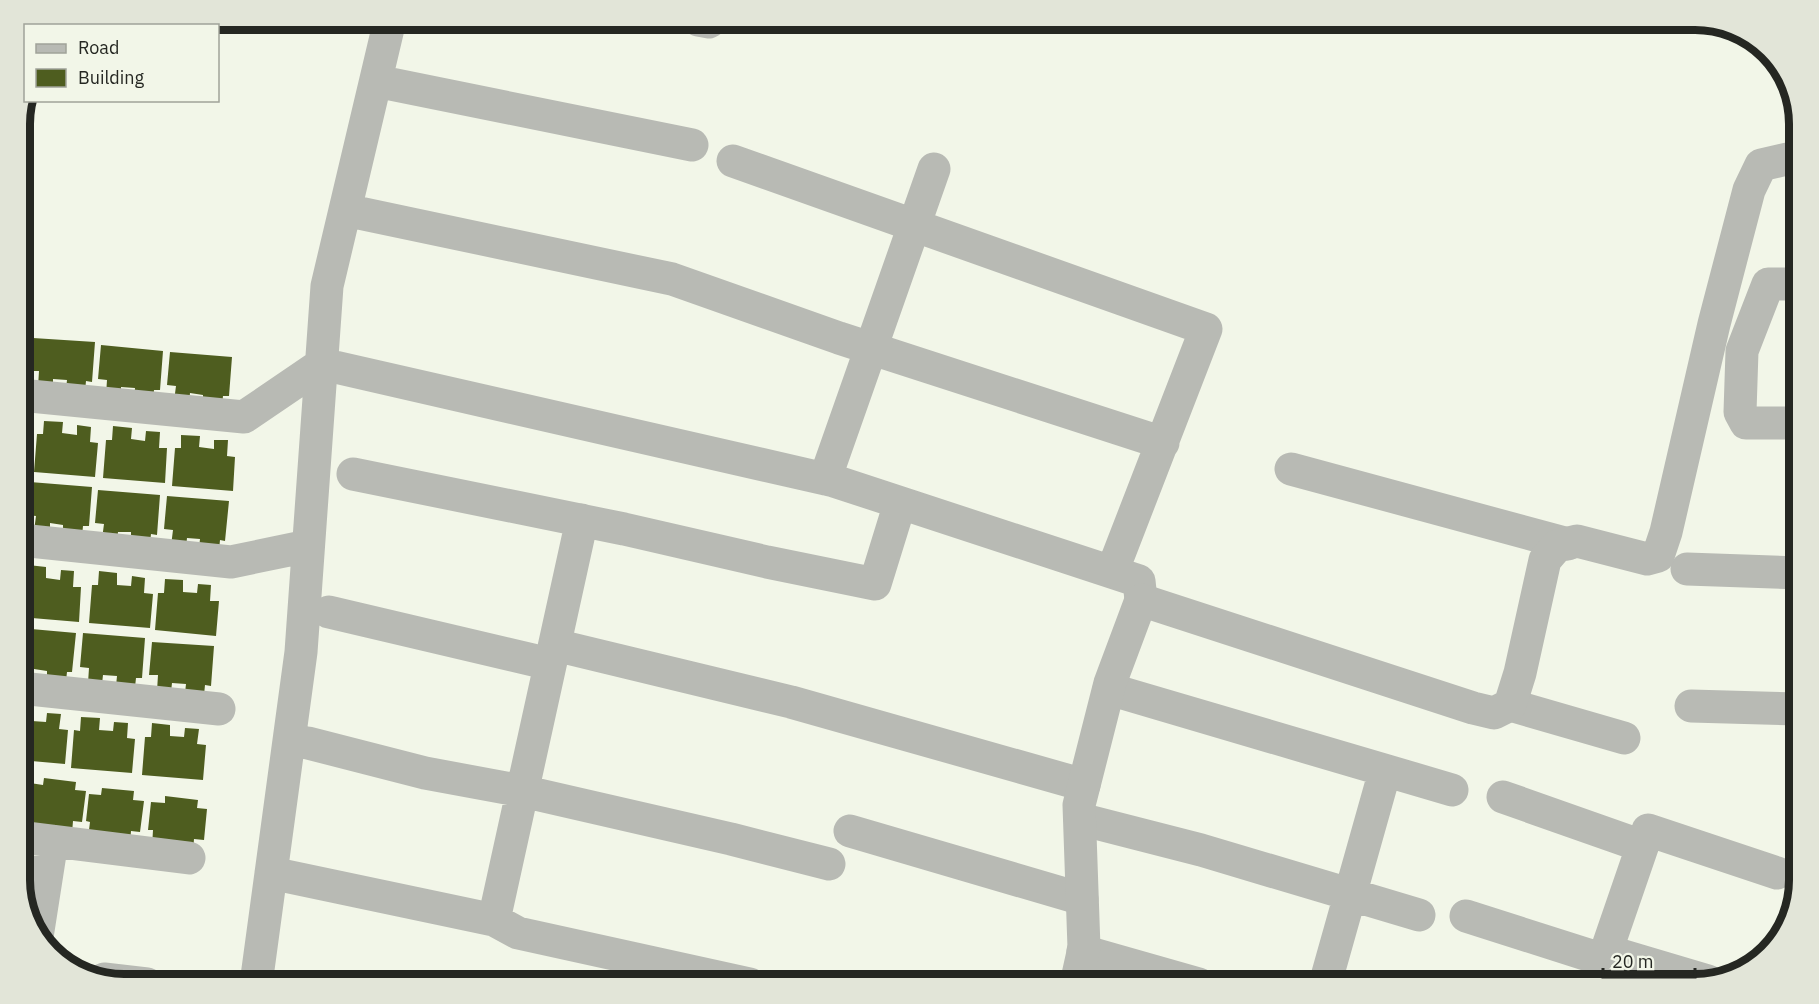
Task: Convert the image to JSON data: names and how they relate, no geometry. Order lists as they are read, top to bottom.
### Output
{
  "legend": ["Road", "Building"],
  "scale_bar": "20 m"
}
